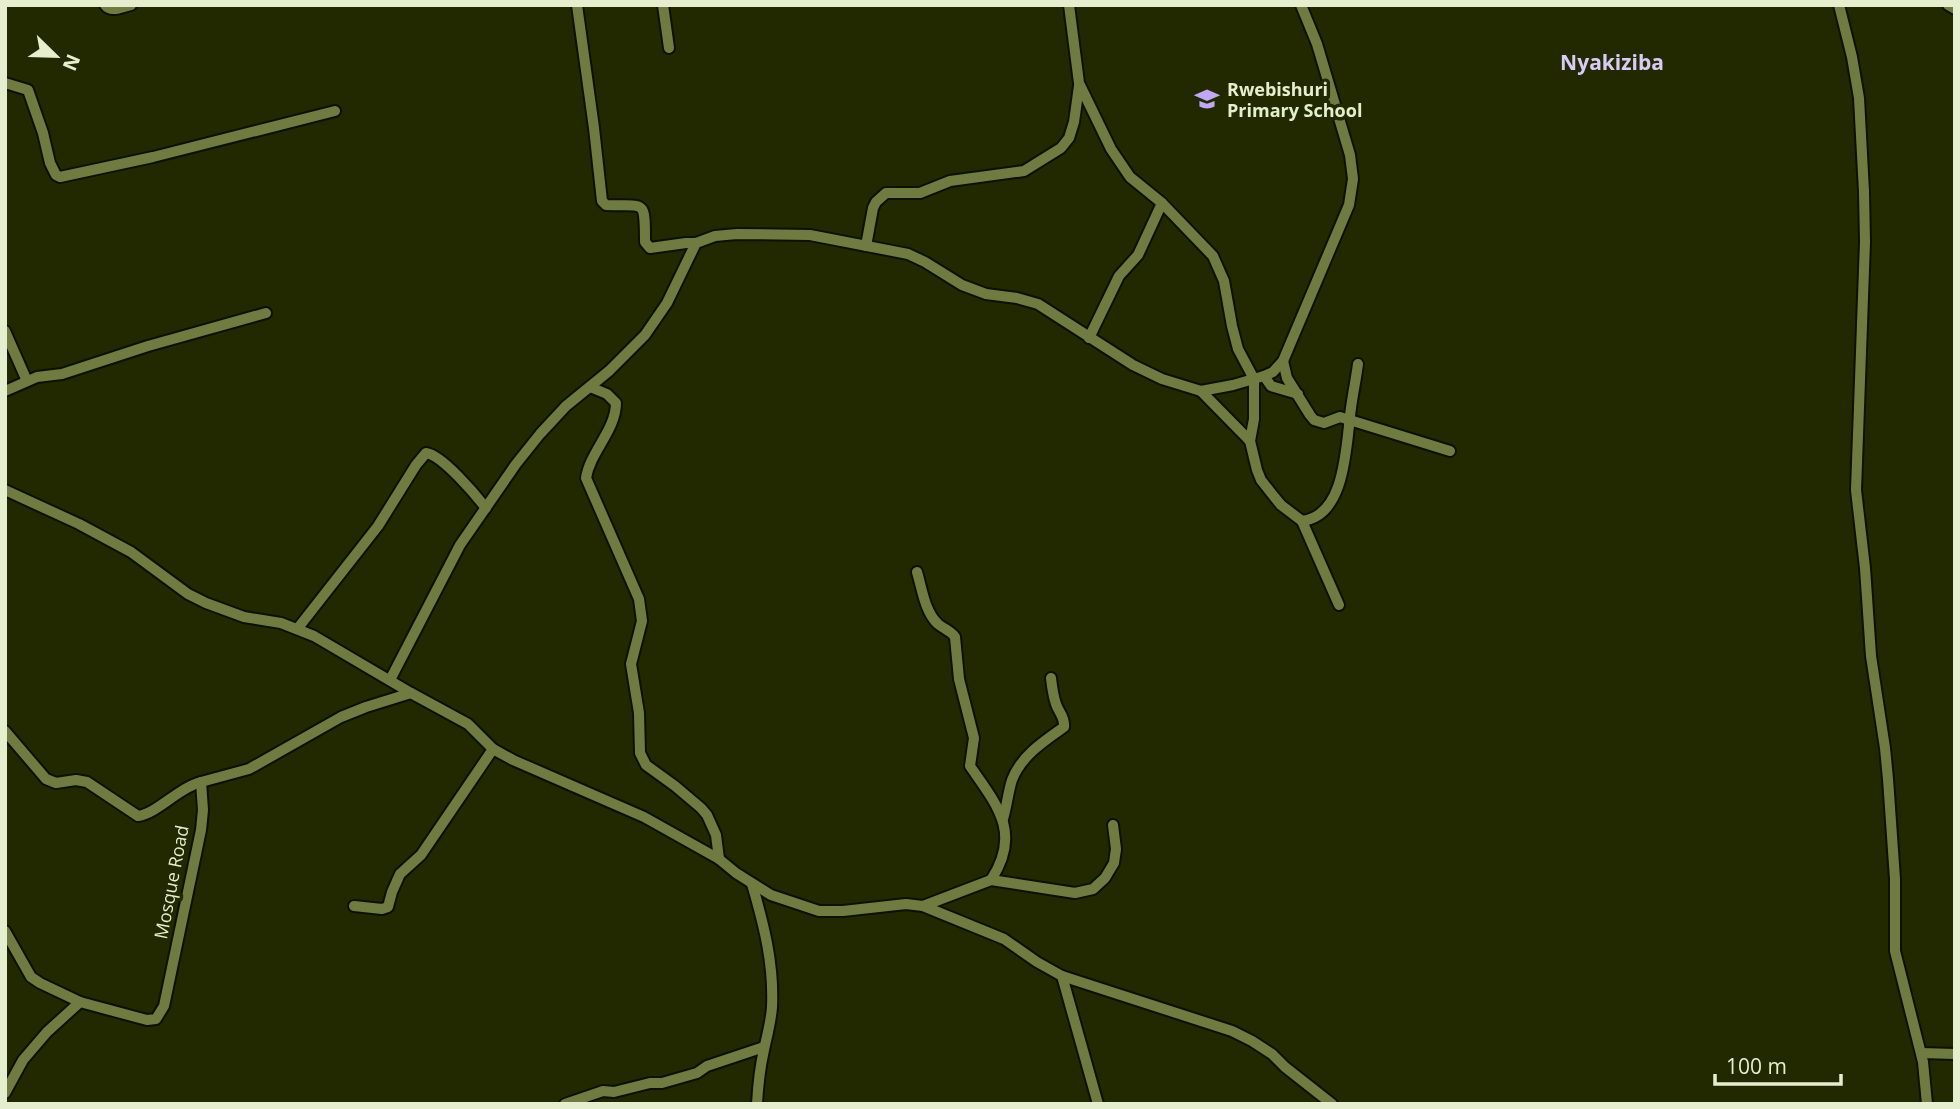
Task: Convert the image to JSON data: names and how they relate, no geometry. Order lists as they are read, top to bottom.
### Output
{
  "streets": {
    "street": ["Mosque Road"]
  },
  "districts": ["Nyakiziba"],
  "places": {
    "school or university": ["Rwebishuri Primary School"]
  },
  "scale_bar": "100 m",
  "north": "bottom right"
}
